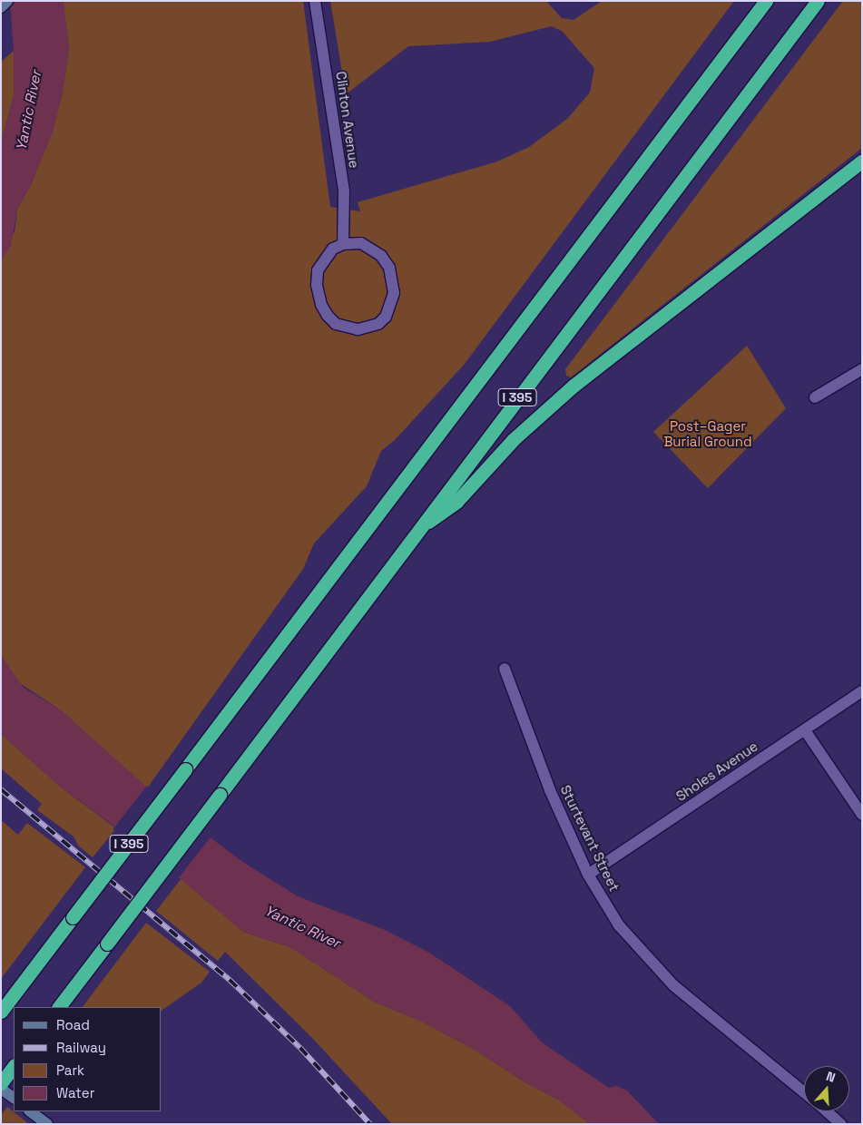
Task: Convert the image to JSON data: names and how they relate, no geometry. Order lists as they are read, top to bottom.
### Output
{
  "streets": {
    "highway": ["I 395"],
    "street": ["Clinton Avenue", "Sholes Avenue", "Sturtevant Street"]
  },
  "crossings": [
    ["Sholes Avenue", "Sturtevant Street"]
  ],
  "water": ["Yantic River"],
  "parks": ["Post–Gager Burial Ground"],
  "legend": [
    "Road",
    "Railway",
    "Park",
    "Water"
  ],
  "north": "top"
}
